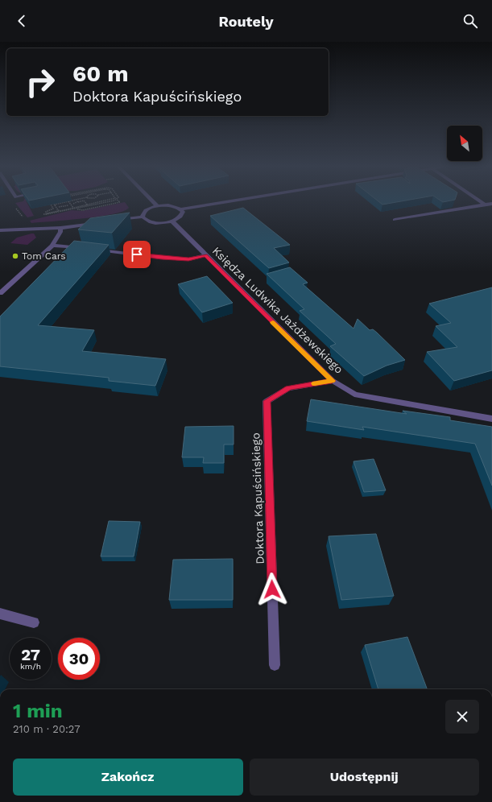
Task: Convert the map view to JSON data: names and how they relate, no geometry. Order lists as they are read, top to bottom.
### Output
{
  "streets": {
    "street": ["Księdza Ludwika Jażdżewskiego", "Doktora Kapuścińskiego"]
  },
  "crossings": [
    ["Księdza Ludwika Jażdżewskiego", "Doktora Kapuścińskiego"]
  ],
  "places": ["Tom Cars"],
  "north": "top left",
  "page": {
    "header": "Routely",
    "turn": ["60 m", "Doktora Kapuścińskiego"],
    "speed": "27 km/h",
    "limit": "30",
    "heading": ["1 min", "210 m · 20:27"],
    "buttons": ["Zakończ", "Udostępnij"]
  }
}
